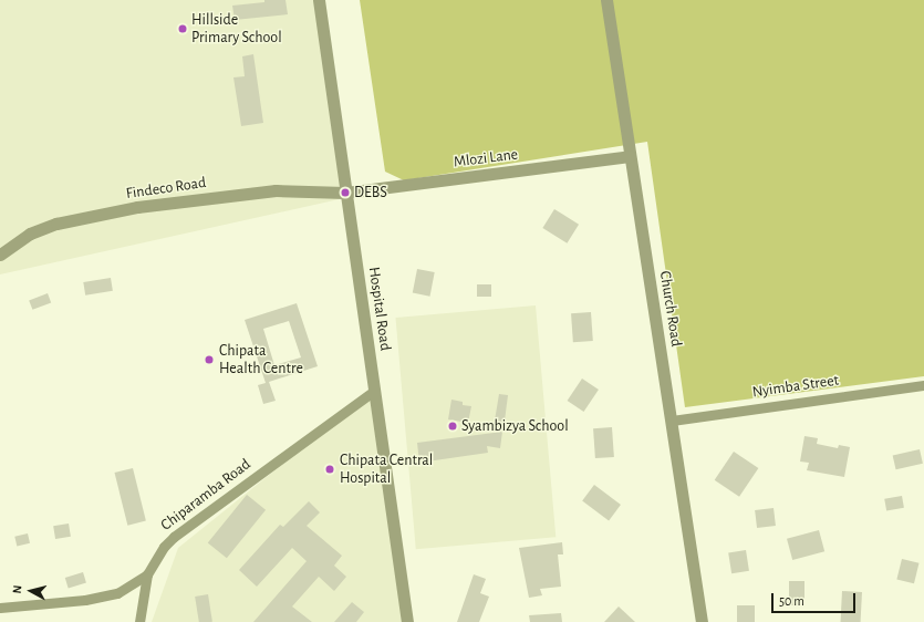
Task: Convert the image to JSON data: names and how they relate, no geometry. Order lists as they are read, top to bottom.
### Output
{
  "streets": {
    "street": [
      "Mlozi Lane",
      "Findeco Road",
      "Hospital Road",
      "Church Road",
      "Nyimba Street",
      "Chiparamba Road"
    ]
  },
  "crossings": [
    ["Mlozi Lane", "Findeco Road"],
    ["Mlozi Lane", "Hospital Road"],
    ["Mlozi Lane", "Church Road"],
    ["Findeco Road", "Hospital Road"],
    ["Hospital Road", "Chiparamba Road"],
    ["Church Road", "Nyimba Street"]
  ],
  "places": [
    "Hillside Primary School",
    "DEBS",
    "Chipata Health Centre",
    "Syambizya School",
    "Chipata Central Hospital"
  ],
  "scale_bar": "50 m",
  "north": "left"
}
